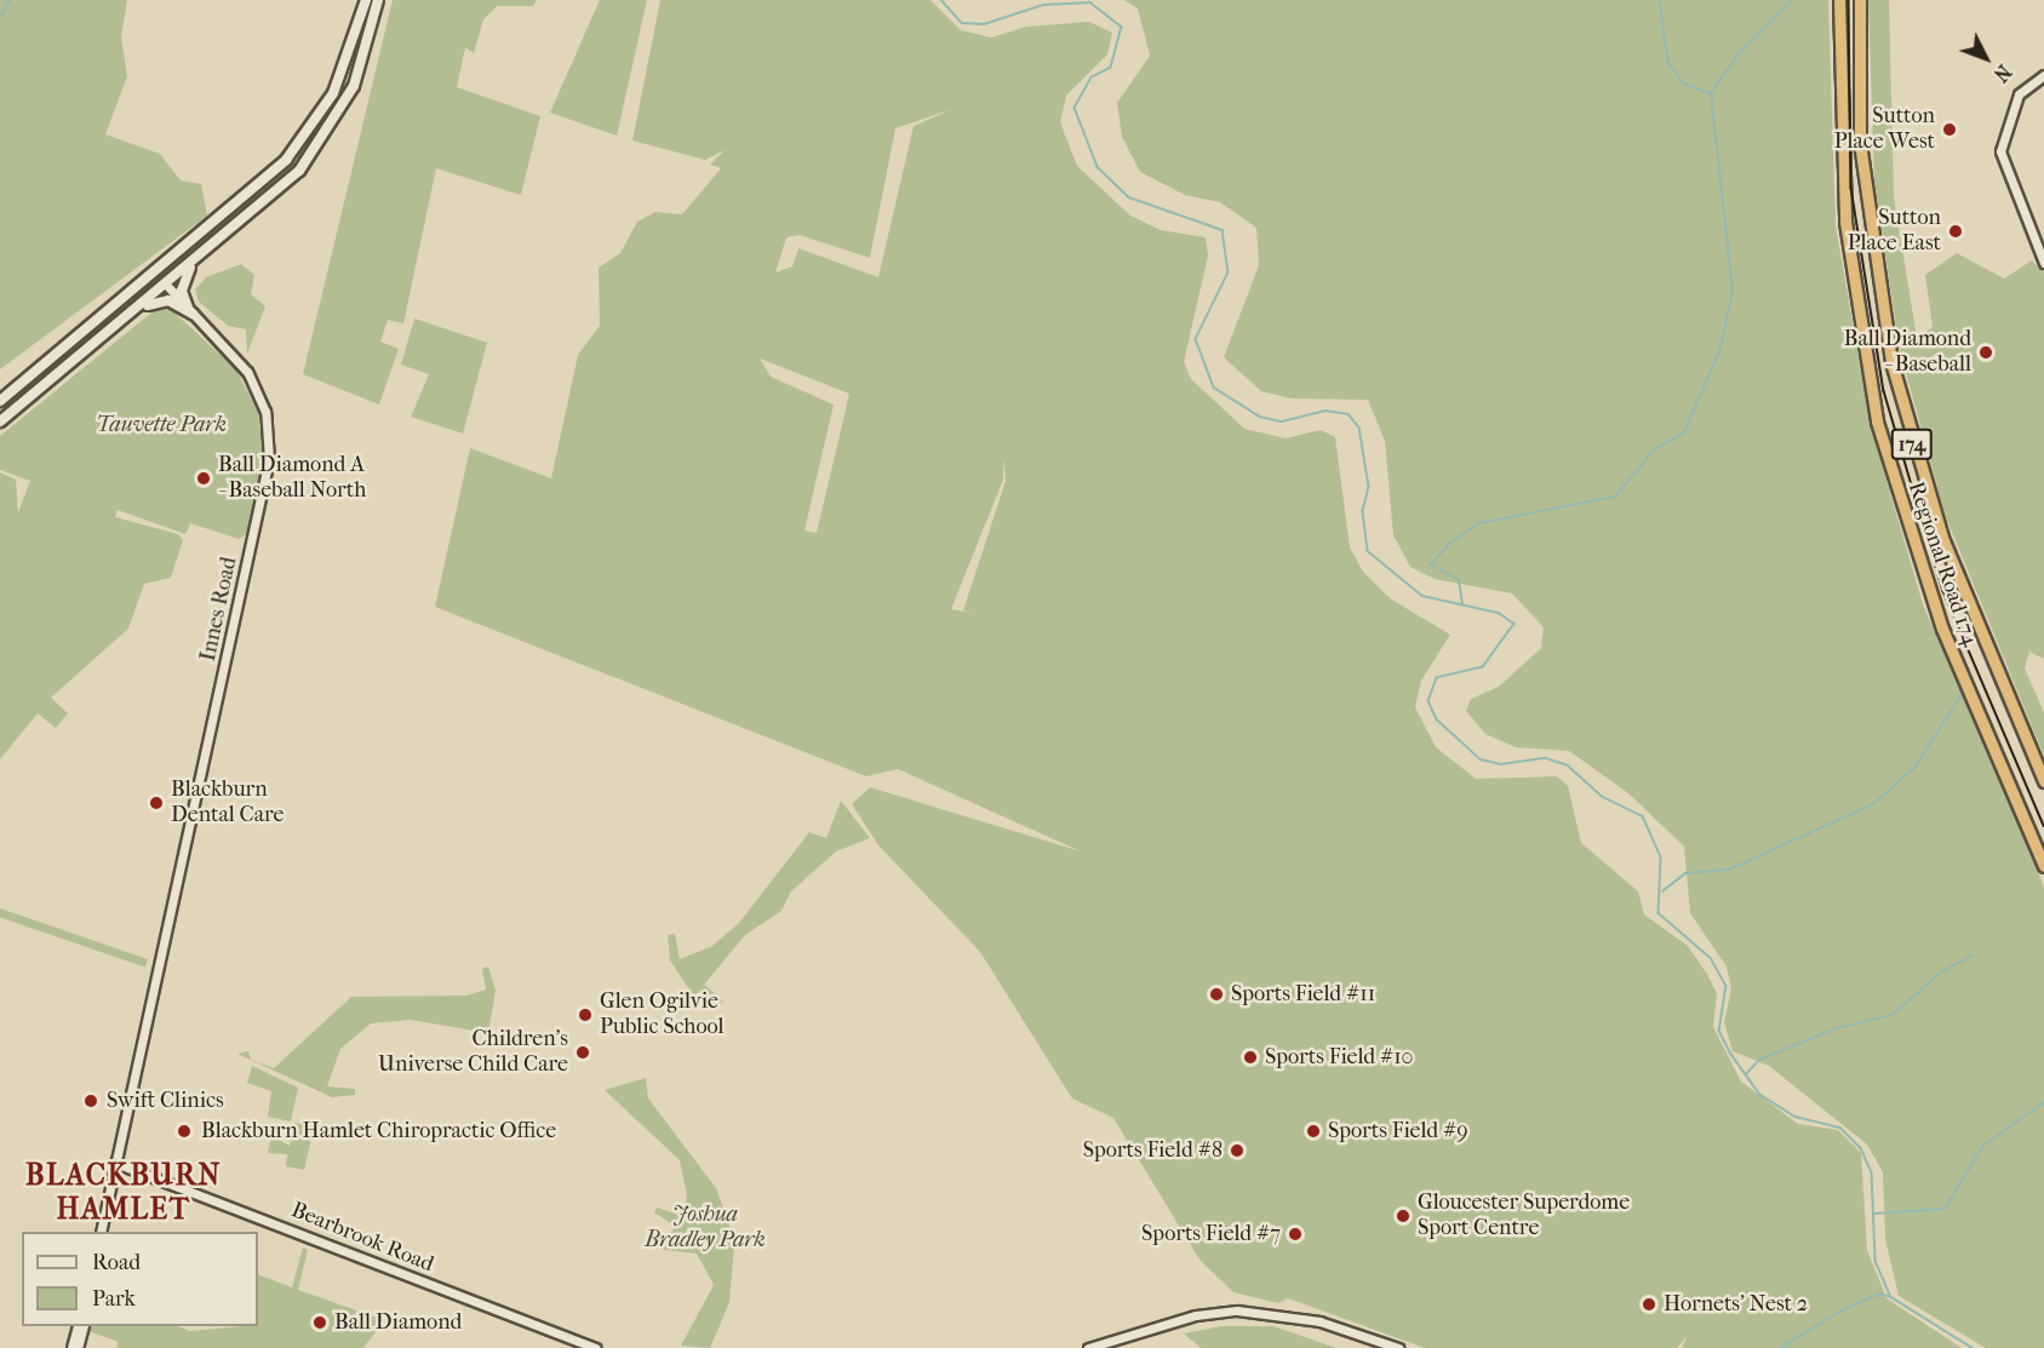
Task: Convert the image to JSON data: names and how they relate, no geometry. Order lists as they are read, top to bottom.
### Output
{
  "streets": {
    "highway": ["174", "Regional Road 174"],
    "main road": ["Innes Road"],
    "street": ["Bearbrook Road"]
  },
  "crossings": [
    ["Innes Road", "Bearbrook Road"]
  ],
  "districts": ["BLACKBURN HAMLET"],
  "parks": ["Tauvette Park", "Joshua Bradley Park"],
  "places": [
    "Sutton Place West",
    "Sutton Place East",
    "Ball Diamond - Baseball",
    "Ball Diamond A - Baseball North",
    "Blackburn Dental Care",
    "Sports Field #11",
    "Glen Ogilvie Public School",
    "Children's Universe Child Care",
    "Sports Field #10",
    "Swift Clinics",
    "Blackburn Hamlet Chiropractic Office",
    "Sports Field #9",
    "Sports Field #8",
    "Gloucester Superdome Sport Centre",
    "Sports Field #7",
    "Hornets' Nest 2",
    "Ball Diamond"
  ],
  "legend": ["Road", "Park"],
  "north": "bottom right"
}
